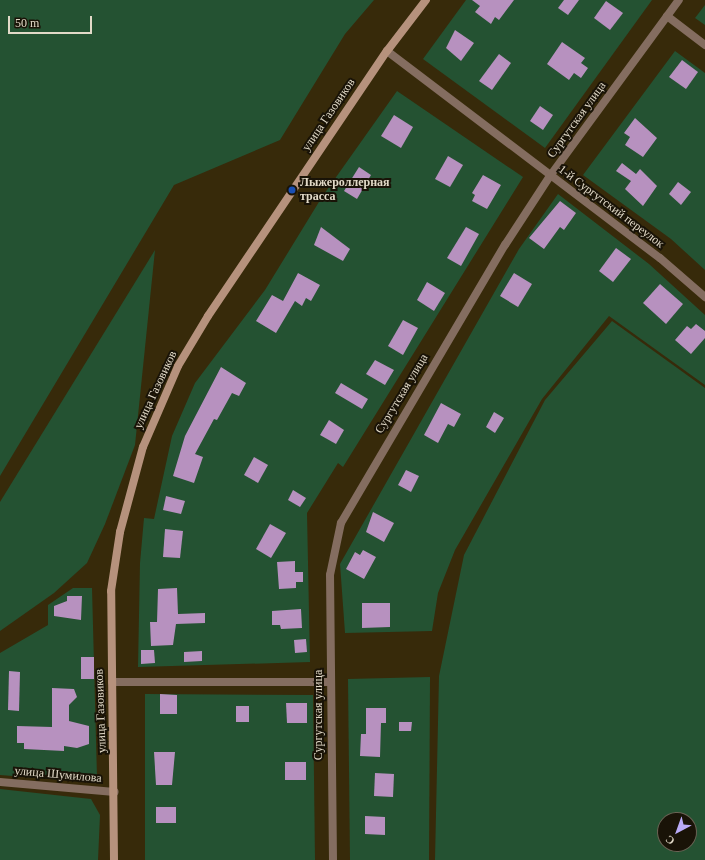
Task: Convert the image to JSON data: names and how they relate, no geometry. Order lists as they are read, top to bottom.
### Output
{
  "streets": {
    "street": [
      "улица Газовиков",
      "Сургутская улица",
      "1-й Сургутский переулок",
      "улица Шумилова"
    ]
  },
  "crossings": [
    ["улица Газовиков", "1-й Сургутский переулок"],
    ["улица Газовиков", "улица Шумилова"],
    ["Сургутская улица", "1-й Сургутский переулок"]
  ],
  "places": ["Лыжероллерная трасса"],
  "scale_bar": "50 m",
  "north": "bottom left"
}
